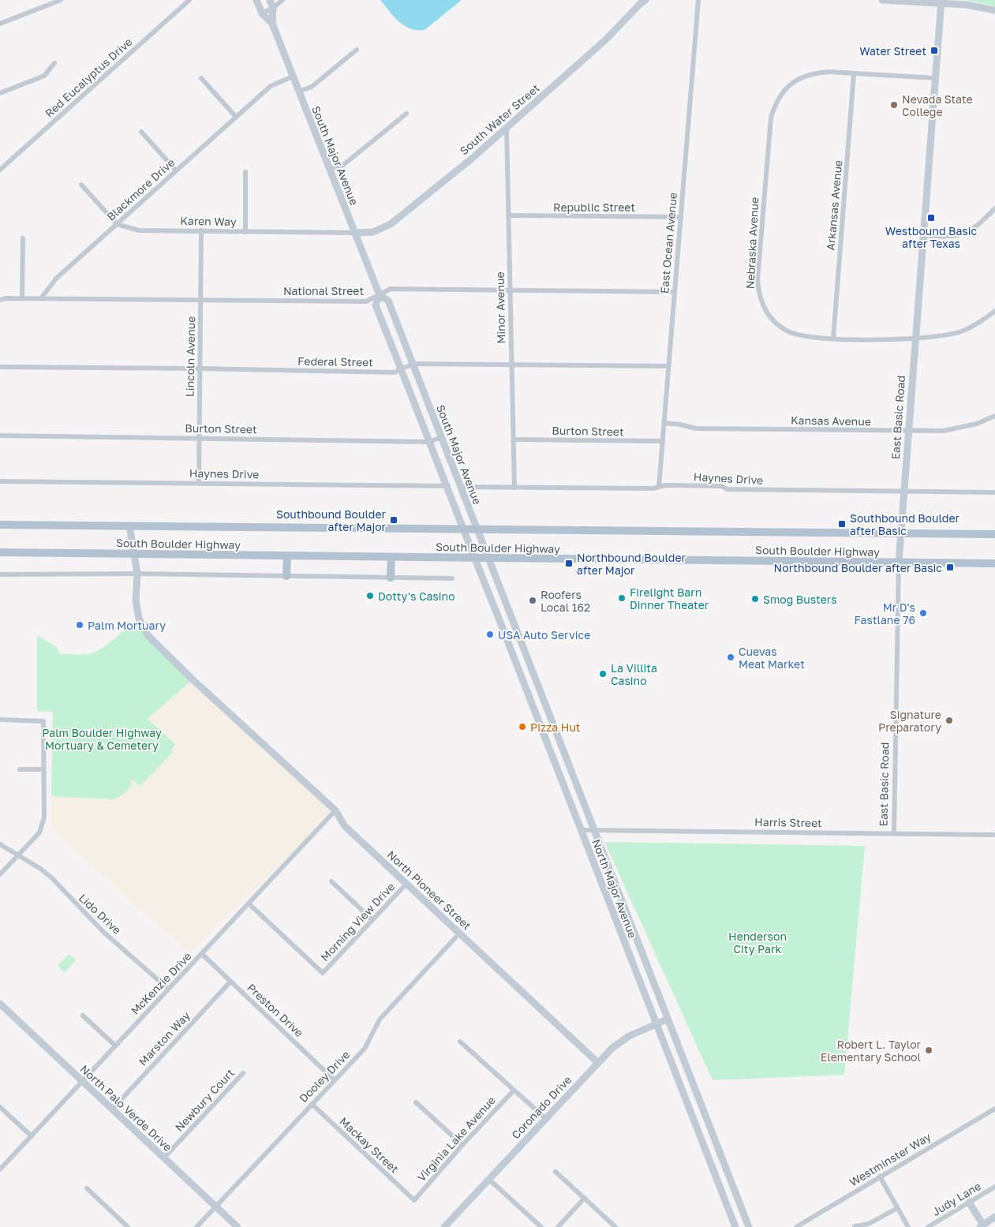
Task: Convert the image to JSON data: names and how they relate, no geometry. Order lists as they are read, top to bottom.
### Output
{
  "streets": {
    "main road": ["South Boulder Highway"],
    "street": [
      "Red Eucalyptus Drive",
      "South Water Street",
      "South Major Avenue",
      "Blackmore Drive",
      "Arkansas Avenue",
      "Republic Street",
      "Karen Way",
      "East Ocean Avenue",
      "Nebraska Avenue",
      "National Street",
      "Minor Avenue",
      "Lincoln Avenue",
      "Federal Street",
      "East Basic Road",
      "Kansas Avenue",
      "Burton Street",
      "Haynes Drive",
      "Harris Street",
      "North Major Avenue",
      "North Pioneer Street",
      "Lido Drive",
      "Morning View Drive",
      "McKenzie Drive",
      "Preston Drive",
      "Marston Way",
      "Dooley Drive",
      "Newbury Court",
      "Coronado Drive",
      "North Palo Verde Drive",
      "Virginia Lake Avenue",
      "Mackay Street",
      "Westminster Way",
      "Judy Lane"
    ]
  },
  "crossings": [
    ["South Water Street", "South Major Avenue"],
    ["South Water Street", "Karen Way"],
    ["South Water Street", "Minor Avenue"],
    ["South Major Avenue", "Blackmore Drive"],
    ["South Major Avenue", "Karen Way"],
    ["South Major Avenue", "National Street"],
    ["South Major Avenue", "Federal Street"],
    ["South Major Avenue", "Burton Street"],
    ["South Major Avenue", "Haynes Drive"],
    ["South Major Avenue", "South Boulder Highway"],
    ["South Major Avenue", "North Major Avenue"],
    ["Blackmore Drive", "Karen Way"],
    ["Blackmore Drive", "National Street"],
    ["Arkansas Avenue", "Nebraska Avenue"],
    ["Republic Street", "East Ocean Avenue"],
    ["Republic Street", "Minor Avenue"],
    ["Karen Way", "Lincoln Avenue"],
    ["East Ocean Avenue", "National Street"],
    ["East Ocean Avenue", "Federal Street"],
    ["East Ocean Avenue", "Kansas Avenue"],
    ["East Ocean Avenue", "Burton Street"],
    ["East Ocean Avenue", "Haynes Drive"],
    ["Nebraska Avenue", "East Basic Road"],
    ["National Street", "Minor Avenue"],
    ["National Street", "Lincoln Avenue"],
    ["Minor Avenue", "Federal Street"],
    ["Minor Avenue", "Burton Street"],
    ["Minor Avenue", "Haynes Drive"],
    ["Lincoln Avenue", "Federal Street"],
    ["Lincoln Avenue", "Burton Street"],
    ["Lincoln Avenue", "Haynes Drive"],
    ["East Basic Road", "Kansas Avenue"],
    ["East Basic Road", "Haynes Drive"],
    ["East Basic Road", "South Boulder Highway"],
    ["East Basic Road", "Harris Street"],
    ["South Boulder Highway", "North Major Avenue"],
    ["South Boulder Highway", "North Pioneer Street"],
    ["Harris Street", "North Major Avenue"],
    ["North Major Avenue", "Coronado Drive"],
    ["North Pioneer Street", "Morning View Drive"],
    ["North Pioneer Street", "McKenzie Drive"],
    ["North Pioneer Street", "Dooley Drive"],
    ["North Pioneer Street", "Coronado Drive"],
    ["Lido Drive", "McKenzie Drive"],
    ["Morning View Drive", "McKenzie Drive"],
    ["McKenzie Drive", "Preston Drive"],
    ["McKenzie Drive", "North Palo Verde Drive"],
    ["Preston Drive", "Marston Way"],
    ["Preston Drive", "Dooley Drive"],
    ["Marston Way", "North Palo Verde Drive"],
    ["Dooley Drive", "North Palo Verde Drive"],
    ["Dooley Drive", "Mackay Street"],
    ["Newbury Court", "North Palo Verde Drive"],
    ["Virginia Lake Avenue", "Mackay Street"]
  ],
  "parks": ["Palm Boulder Highway Mortuary & Cemetery", "Henderson City Park"],
  "places": {
    "transit": [
      "Water Street",
      "Westbound Basic after Texas",
      "Southbound Boulder after Major",
      "Southbound Boulder after Basic",
      "Northbound Boulder after Major",
      "Northbound Boulder after Basic"
    ],
    "other": [
      "Nevada State College",
      "Dotty's Casino",
      "Firelight Barn Dinner Theater",
      "Smog Busters",
      "Roofers Local 162",
      "Mr D's Fastlane 76",
      "Palm Mortuary",
      "USA Auto Service",
      "Cuevas Meat Market",
      "La Villita Casino",
      "Signature Preparatory",
      "Pizza Hut",
      "Robert L. Taylor Elementary School"
    ]
  }
}
